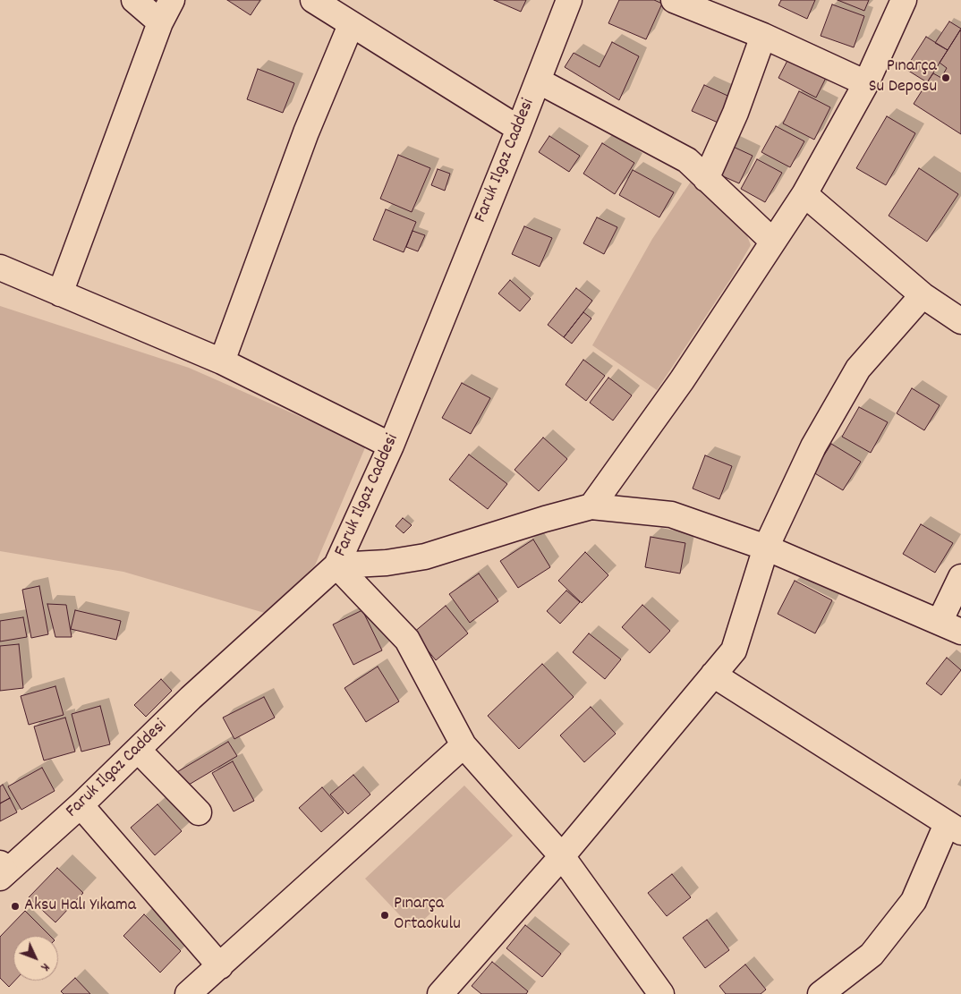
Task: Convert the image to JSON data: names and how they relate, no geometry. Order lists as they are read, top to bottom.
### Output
{
  "streets": {
    "street": ["Faruk Ilgaz Caddesi"]
  },
  "places": ["Pınarça Su Deposu", "Aksu Halı Yıkama", "Pınarça Ortaokulu"],
  "north": "bottom right"
}
